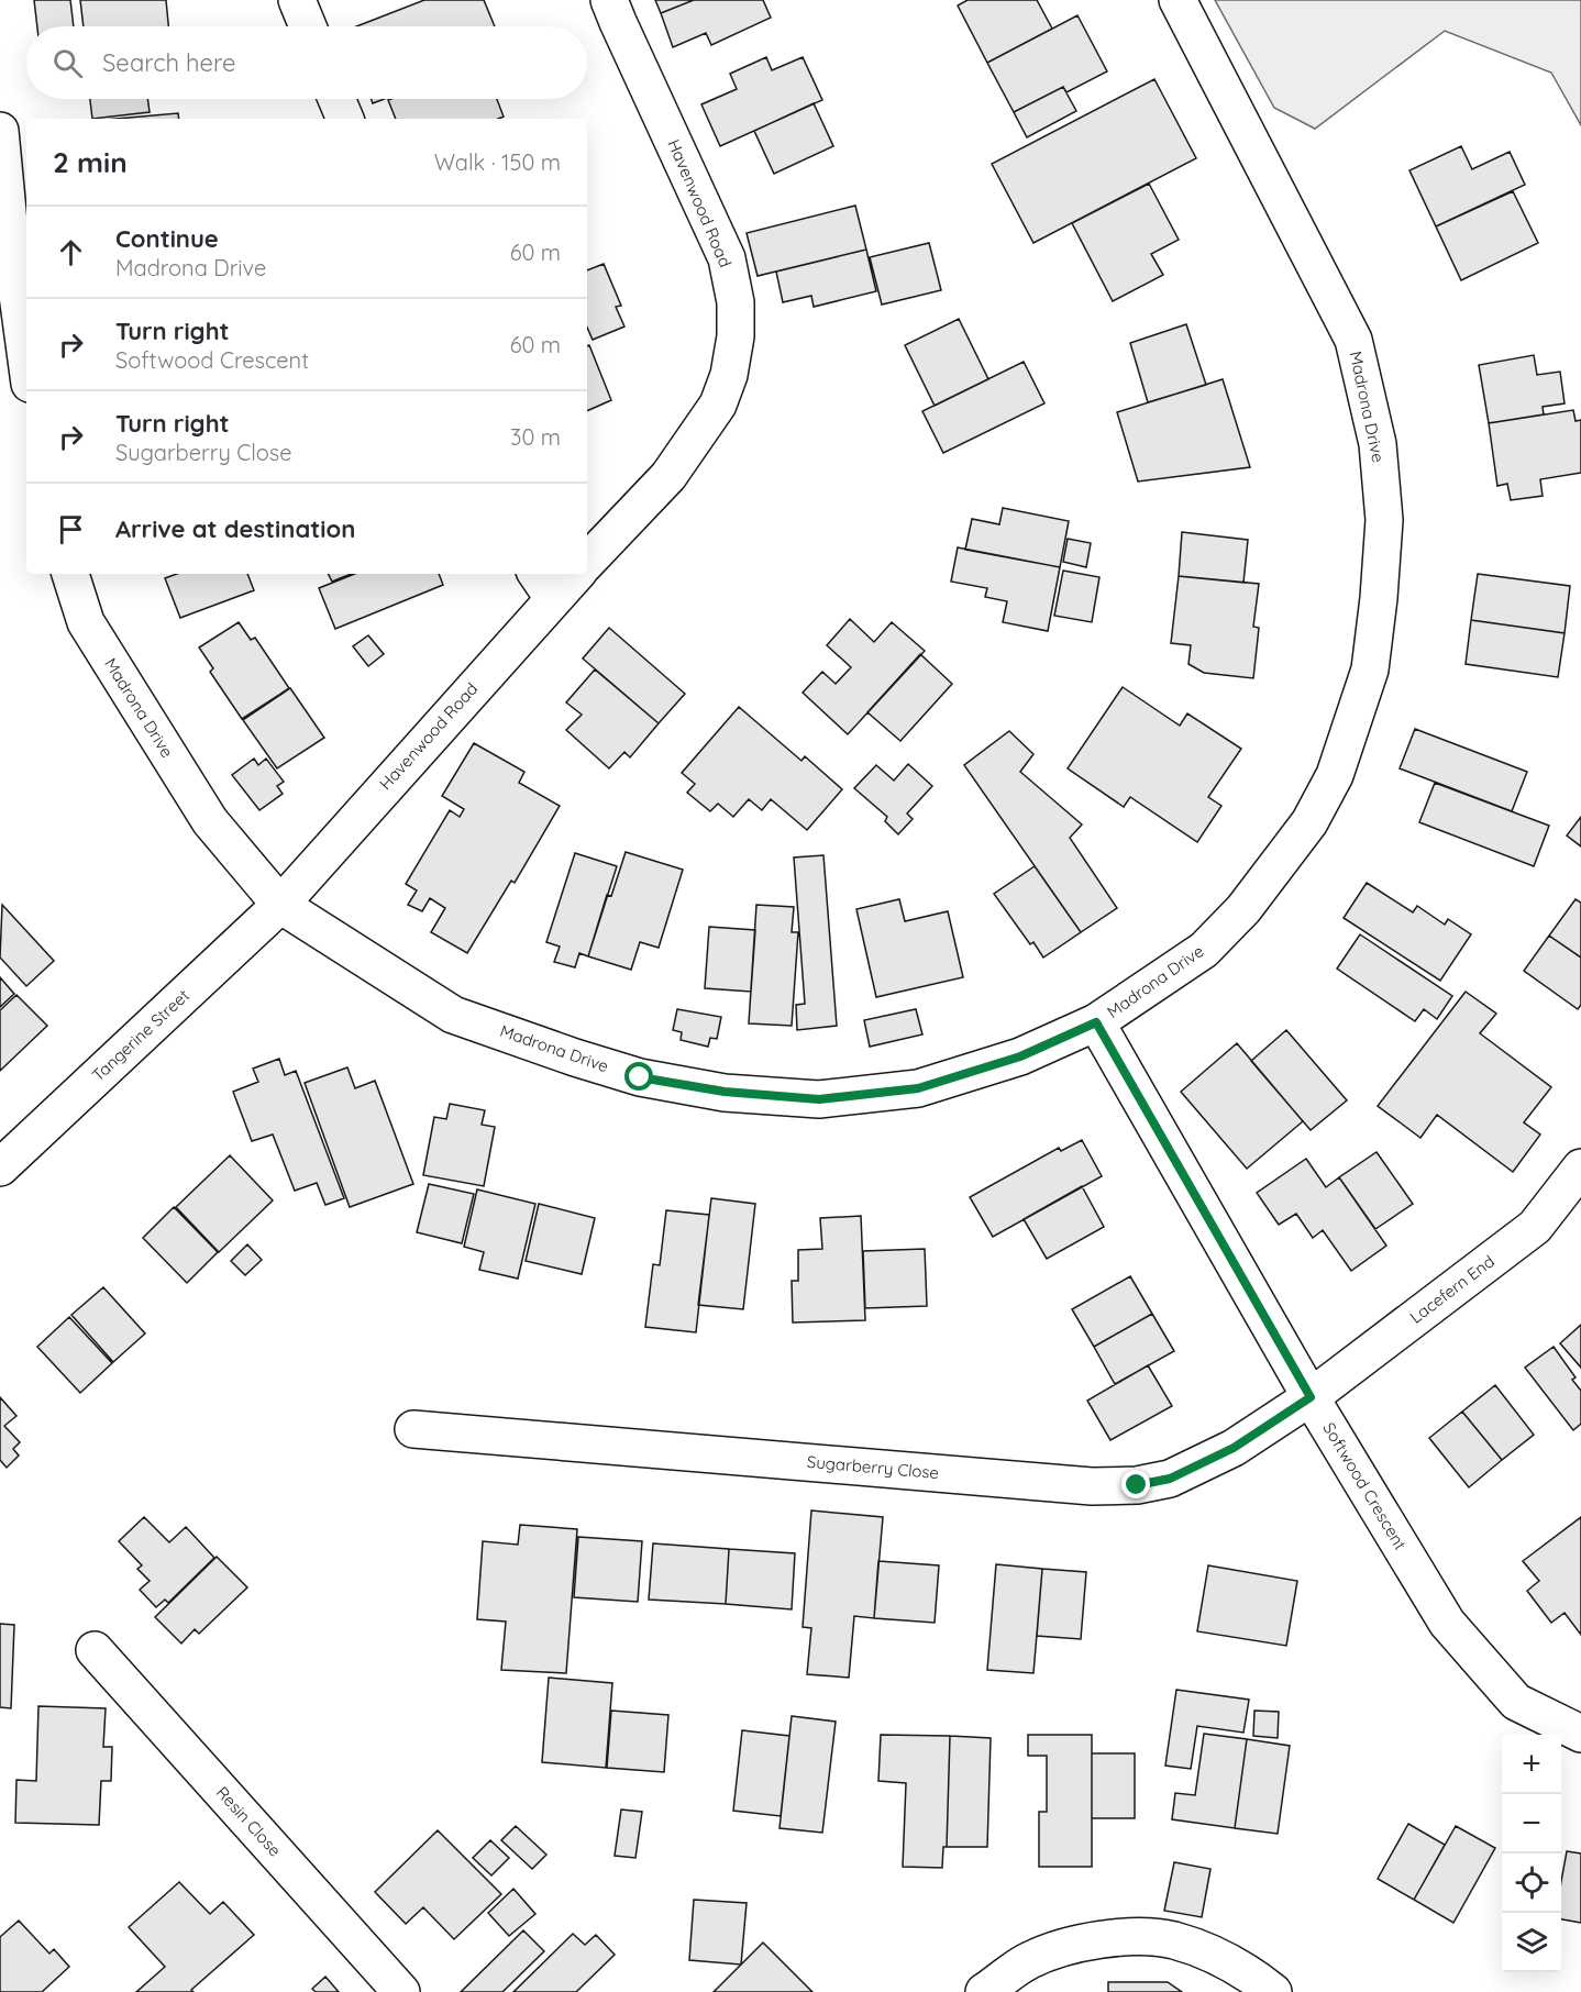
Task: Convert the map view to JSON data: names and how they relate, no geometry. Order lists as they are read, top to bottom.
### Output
{
  "streets": {
    "street": [
      "Havenwood Road",
      "Madrona Drive",
      "Tangerine Street",
      "Lacefern End",
      "Sugarberry Close",
      "Softwood Crescent",
      "Resin Close"
    ]
  },
  "crossings": [
    ["Havenwood Road", "Madrona Drive"],
    ["Havenwood Road", "Tangerine Street"],
    ["Madrona Drive", "Tangerine Street"],
    ["Madrona Drive", "Softwood Crescent"],
    ["Lacefern End", "Sugarberry Close"],
    ["Lacefern End", "Softwood Crescent"],
    ["Sugarberry Close", "Softwood Crescent"]
  ],
  "page": {
    "search": "Search here",
    "heading": ["2 min", "Walk · 150 m"],
    "list": [
      ["Continue", "Madrona Drive", "60 m"],
      ["Turn right", "Softwood Crescent", "60 m"],
      ["Turn right", "Sugarberry Close", "30 m"],
      "Arrive at destination"
    ],
    "map_buttons": ["+", "−"]
  }
}
